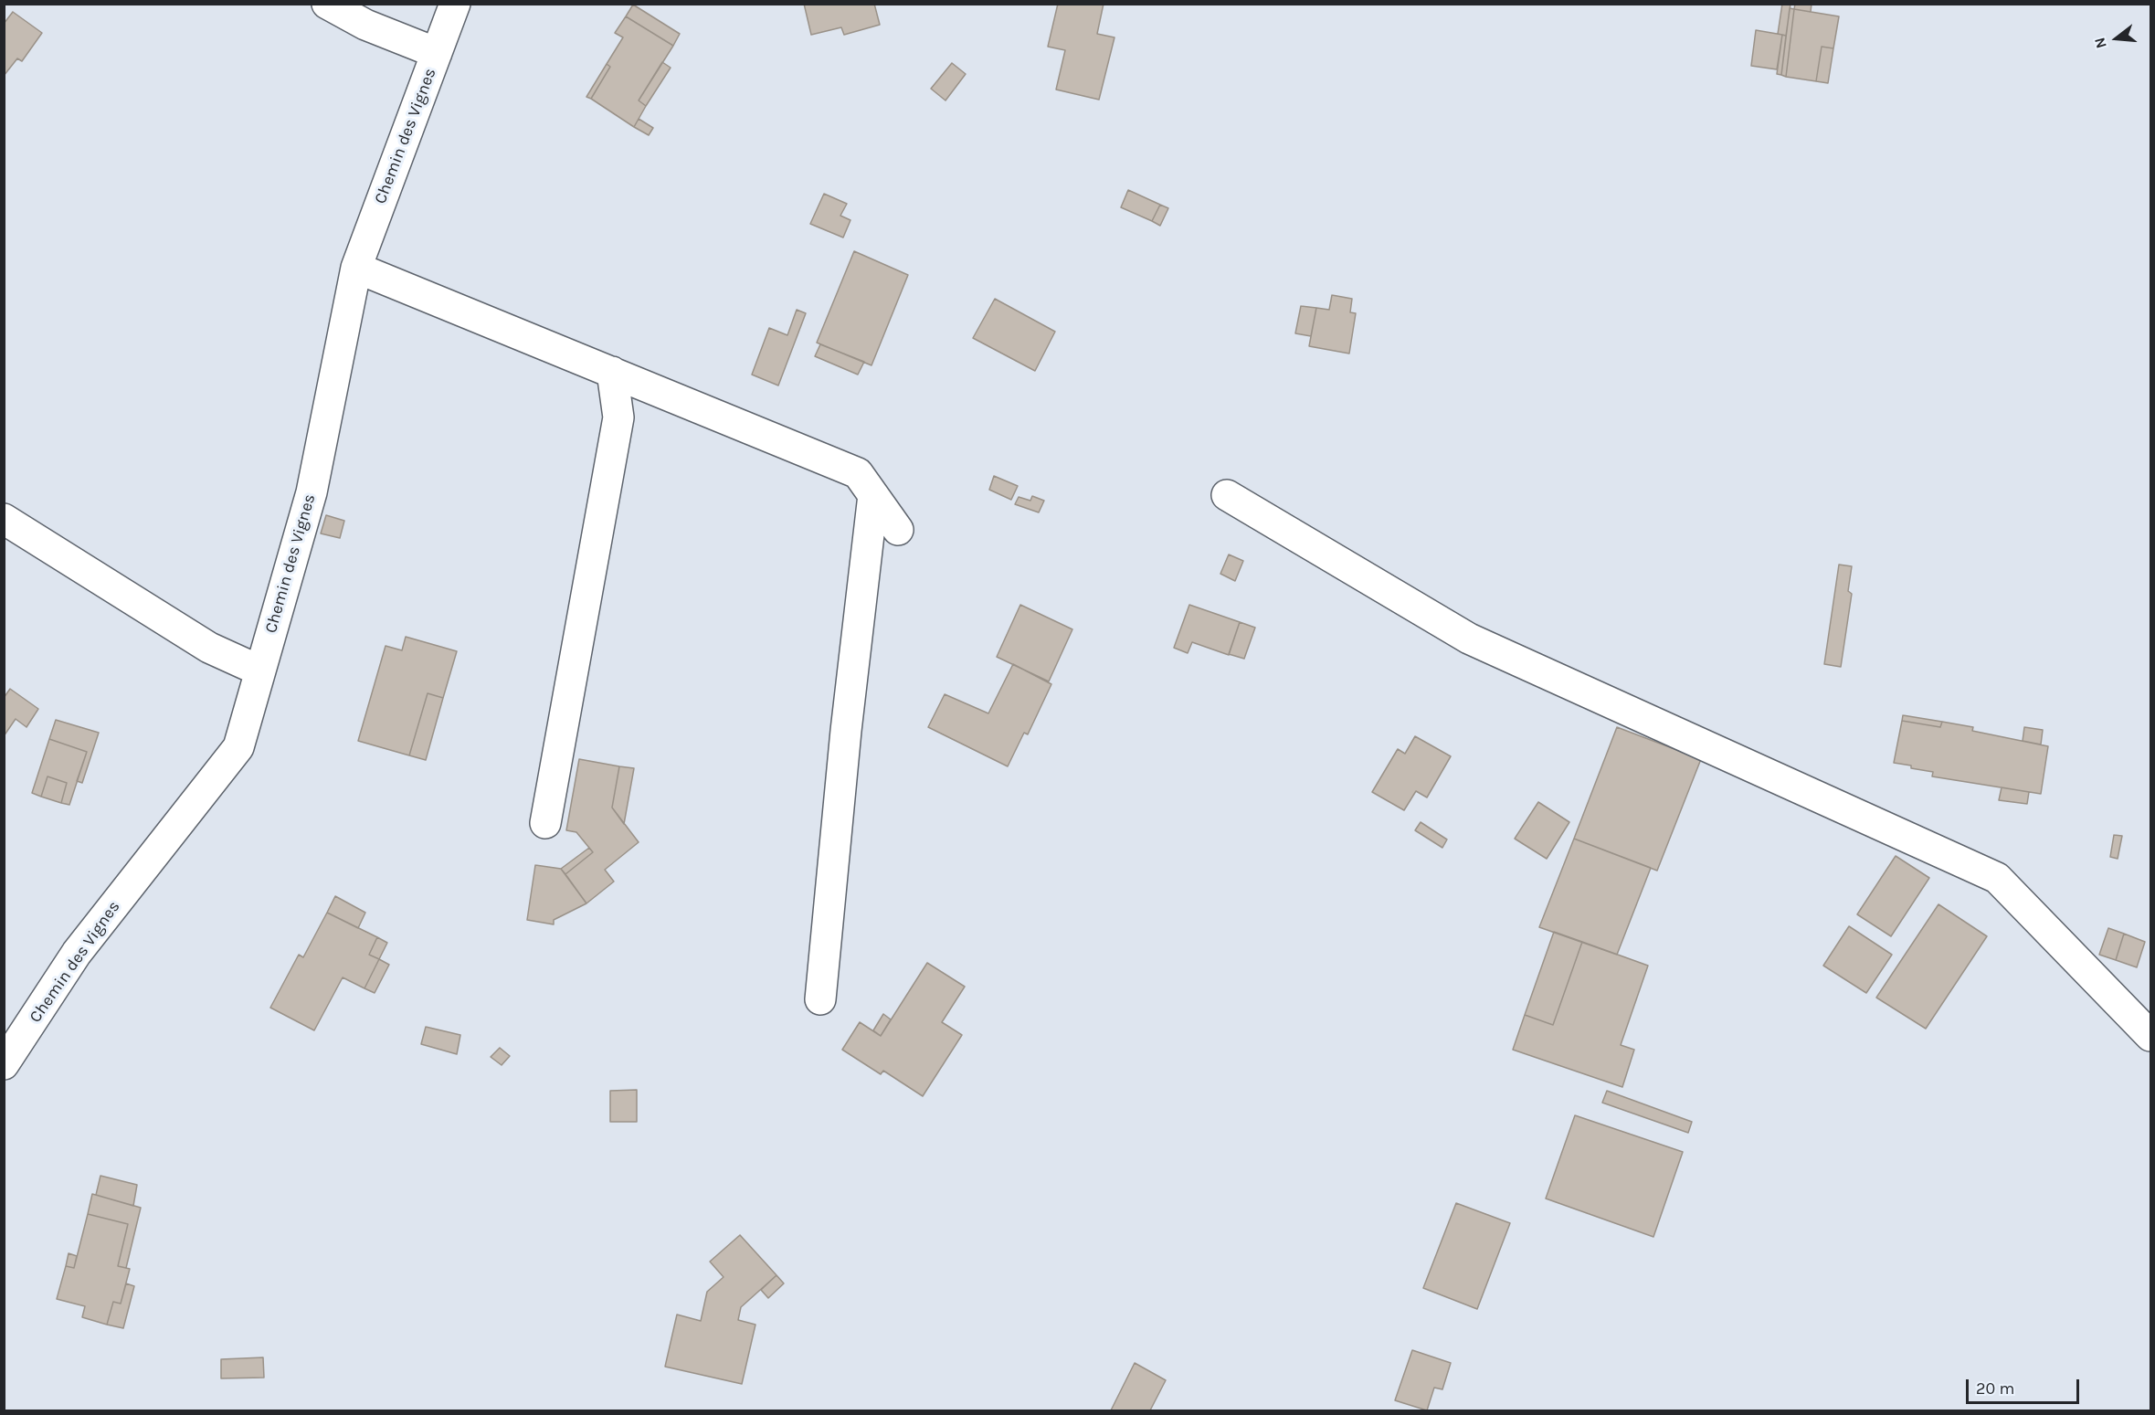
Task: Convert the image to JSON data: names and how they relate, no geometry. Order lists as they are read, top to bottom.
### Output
{
  "streets": {
    "street": ["Chemin des Vignes"]
  },
  "scale_bar": "20 m",
  "north": "left"
}
